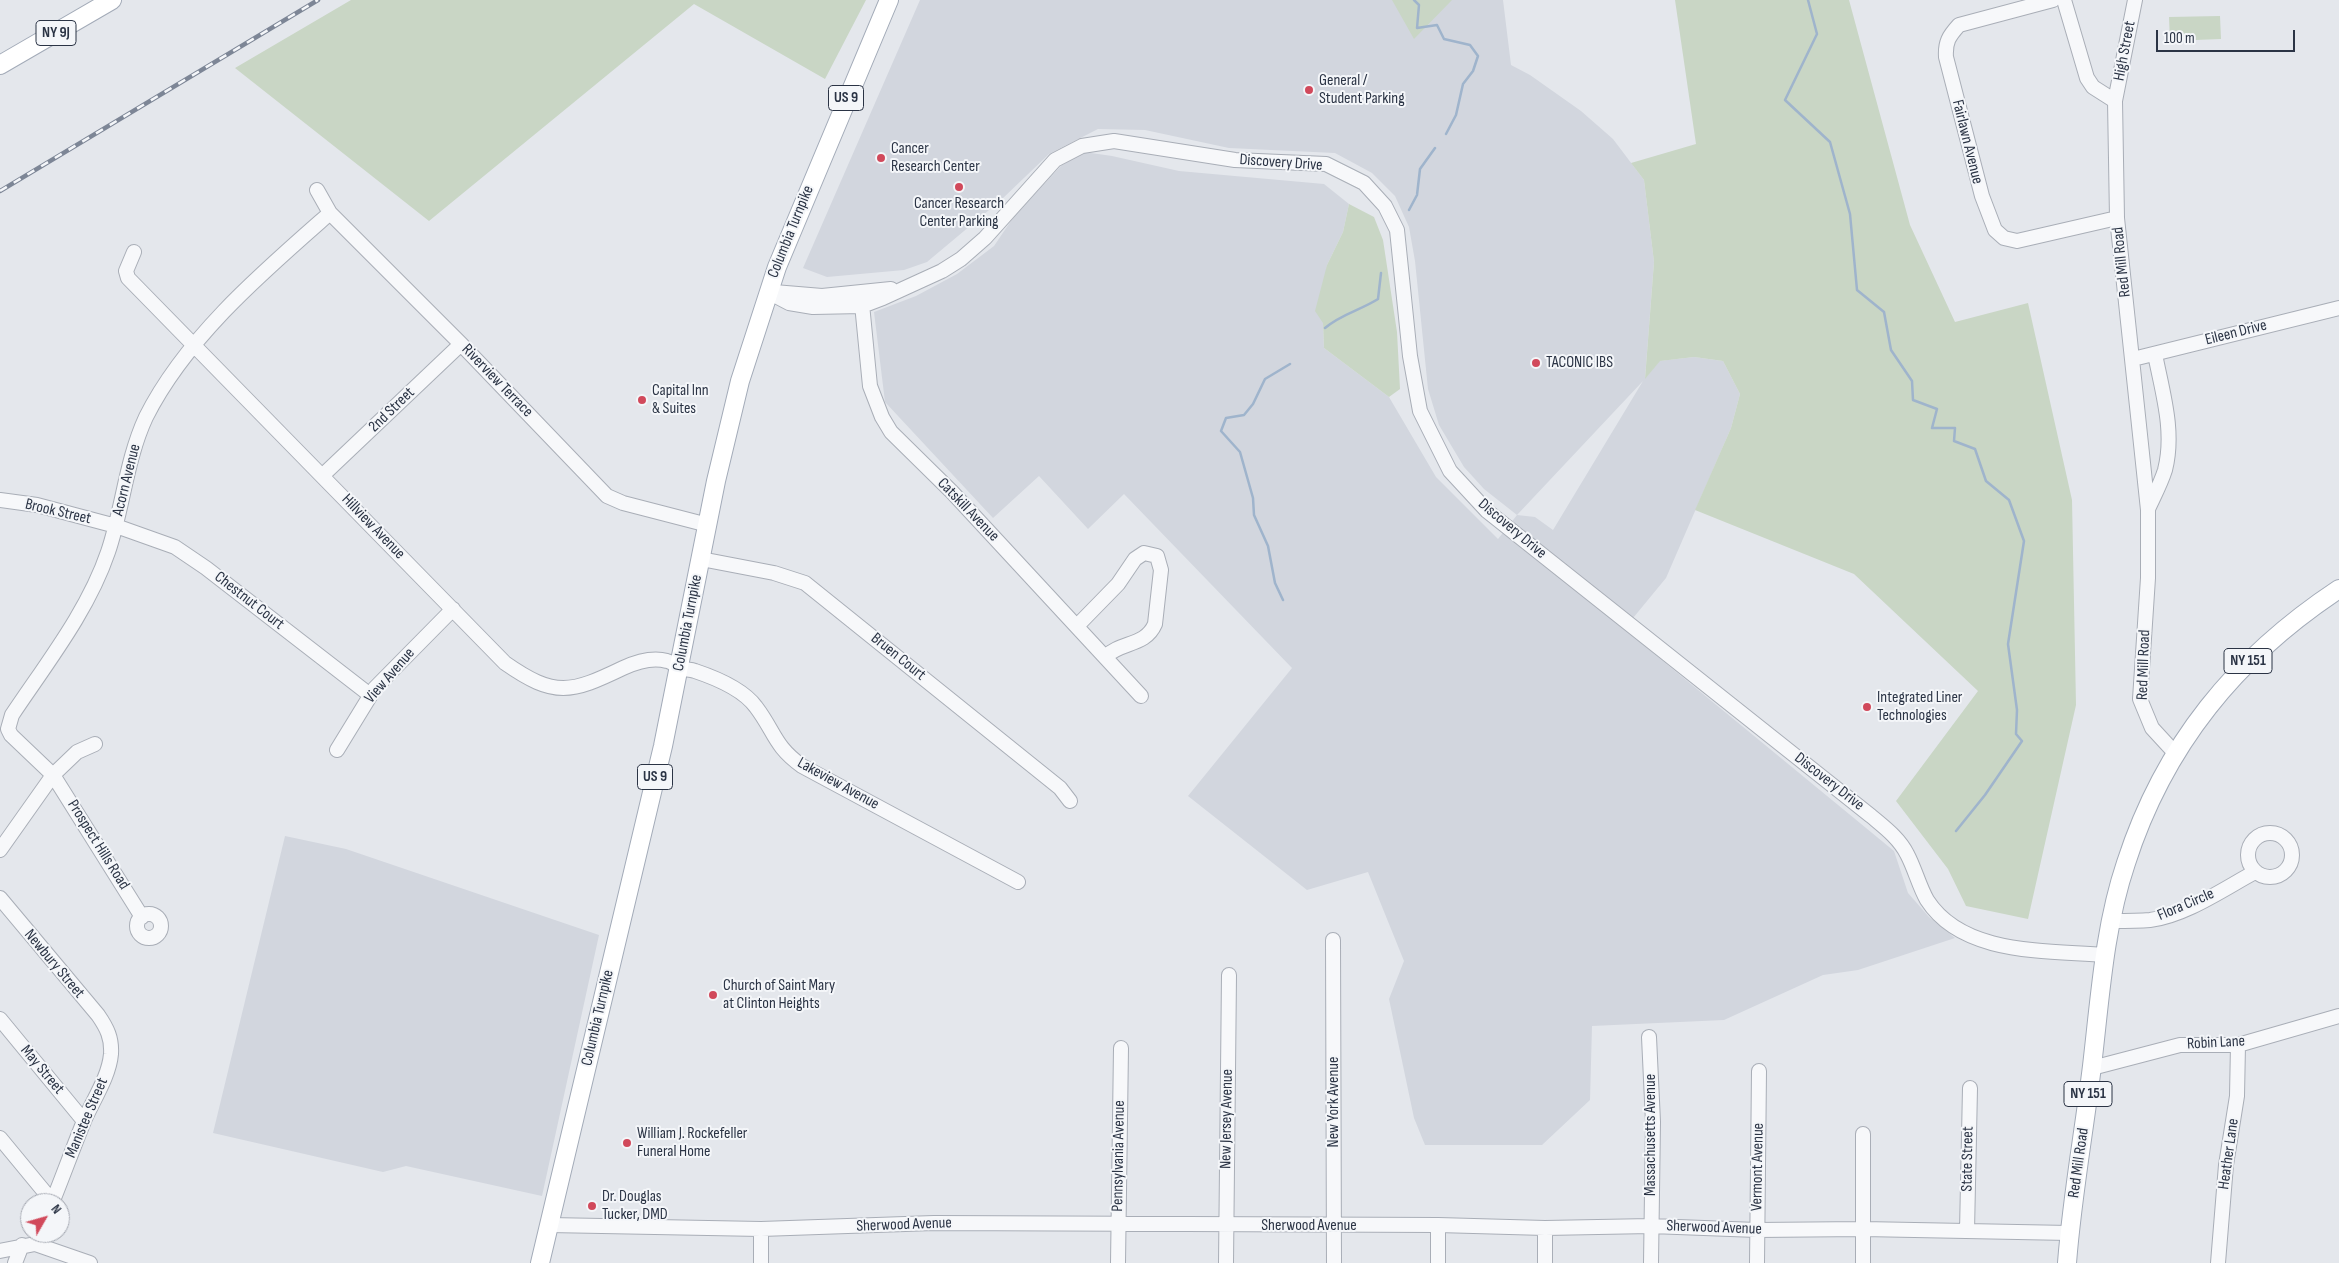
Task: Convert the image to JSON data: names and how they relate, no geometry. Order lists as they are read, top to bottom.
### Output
{
  "streets": {
    "main road": [
      "NY 9J",
      "US 9",
      "Columbia Turnpike",
      "Red Mill Road",
      "NY 151"
    ],
    "street": [
      "High Street",
      "Fairlawn Avenue",
      "Discovery Drive",
      "Eileen Drive",
      "Riverview Terrace",
      "2nd Street",
      "Acorn Avenue",
      "Catskill Avenue",
      "Brook Street",
      "Hillview Avenue",
      "Chestnut Court",
      "Bruen Court",
      "View Avenue",
      "Lakeview Avenue",
      "Prospect Hills Road",
      "Flora Circle",
      "Newbury Street",
      "Robin Lane",
      "May Street",
      "New York Avenue",
      "Manistee Street",
      "New Jersey Avenue",
      "Massachusetts Avenue",
      "Heather Lane",
      "Pennsylvania Avenue",
      "State Street",
      "Vermont Avenue",
      "Sherwood Avenue"
    ]
  },
  "crossings": [
    ["High Street", "Red Mill Road"],
    ["Fairlawn Avenue", "Red Mill Road"],
    ["Discovery Drive", "Columbia Turnpike"],
    ["Discovery Drive", "Red Mill Road"],
    ["Discovery Drive", "Catskill Avenue"],
    ["Columbia Turnpike", "Riverview Terrace"],
    ["Columbia Turnpike", "Hillview Avenue"],
    ["Columbia Turnpike", "Bruen Court"],
    ["Columbia Turnpike", "Lakeview Avenue"],
    ["Columbia Turnpike", "Sherwood Avenue"],
    ["Red Mill Road", "Eileen Drive"],
    ["Red Mill Road", "NY 151"],
    ["Red Mill Road", "Flora Circle"],
    ["Red Mill Road", "Robin Lane"],
    ["Red Mill Road", "Sherwood Avenue"],
    ["Riverview Terrace", "2nd Street"],
    ["Riverview Terrace", "Acorn Avenue"],
    ["2nd Street", "Hillview Avenue"],
    ["Acorn Avenue", "Brook Street"],
    ["Acorn Avenue", "Hillview Avenue"],
    ["Acorn Avenue", "Chestnut Court"],
    ["Acorn Avenue", "Prospect Hills Road"],
    ["Brook Street", "Chestnut Court"],
    ["Hillview Avenue", "View Avenue"],
    ["Hillview Avenue", "Lakeview Avenue"],
    ["Chestnut Court", "View Avenue"],
    ["Newbury Street", "Manistee Street"],
    ["Robin Lane", "Heather Lane"],
    ["May Street", "Manistee Street"],
    ["New York Avenue", "Sherwood Avenue"],
    ["New Jersey Avenue", "Sherwood Avenue"],
    ["Massachusetts Avenue", "Sherwood Avenue"],
    ["Pennsylvania Avenue", "Sherwood Avenue"],
    ["State Street", "Sherwood Avenue"],
    ["Vermont Avenue", "Sherwood Avenue"]
  ],
  "places": [
    "General / Student Parking",
    "Cancer Research Center",
    "Cancer Research Center Parking",
    "TACONIC IBS",
    "Capital Inn & Suites",
    "Integrated Liner Technologies",
    "Church of Saint Mary at Clinton Heights",
    "William J. Rockefeller Funeral Home",
    "Dr. Douglas Tucker, DMD"
  ],
  "scale_bar": "100 m",
  "north": "top right"
}
